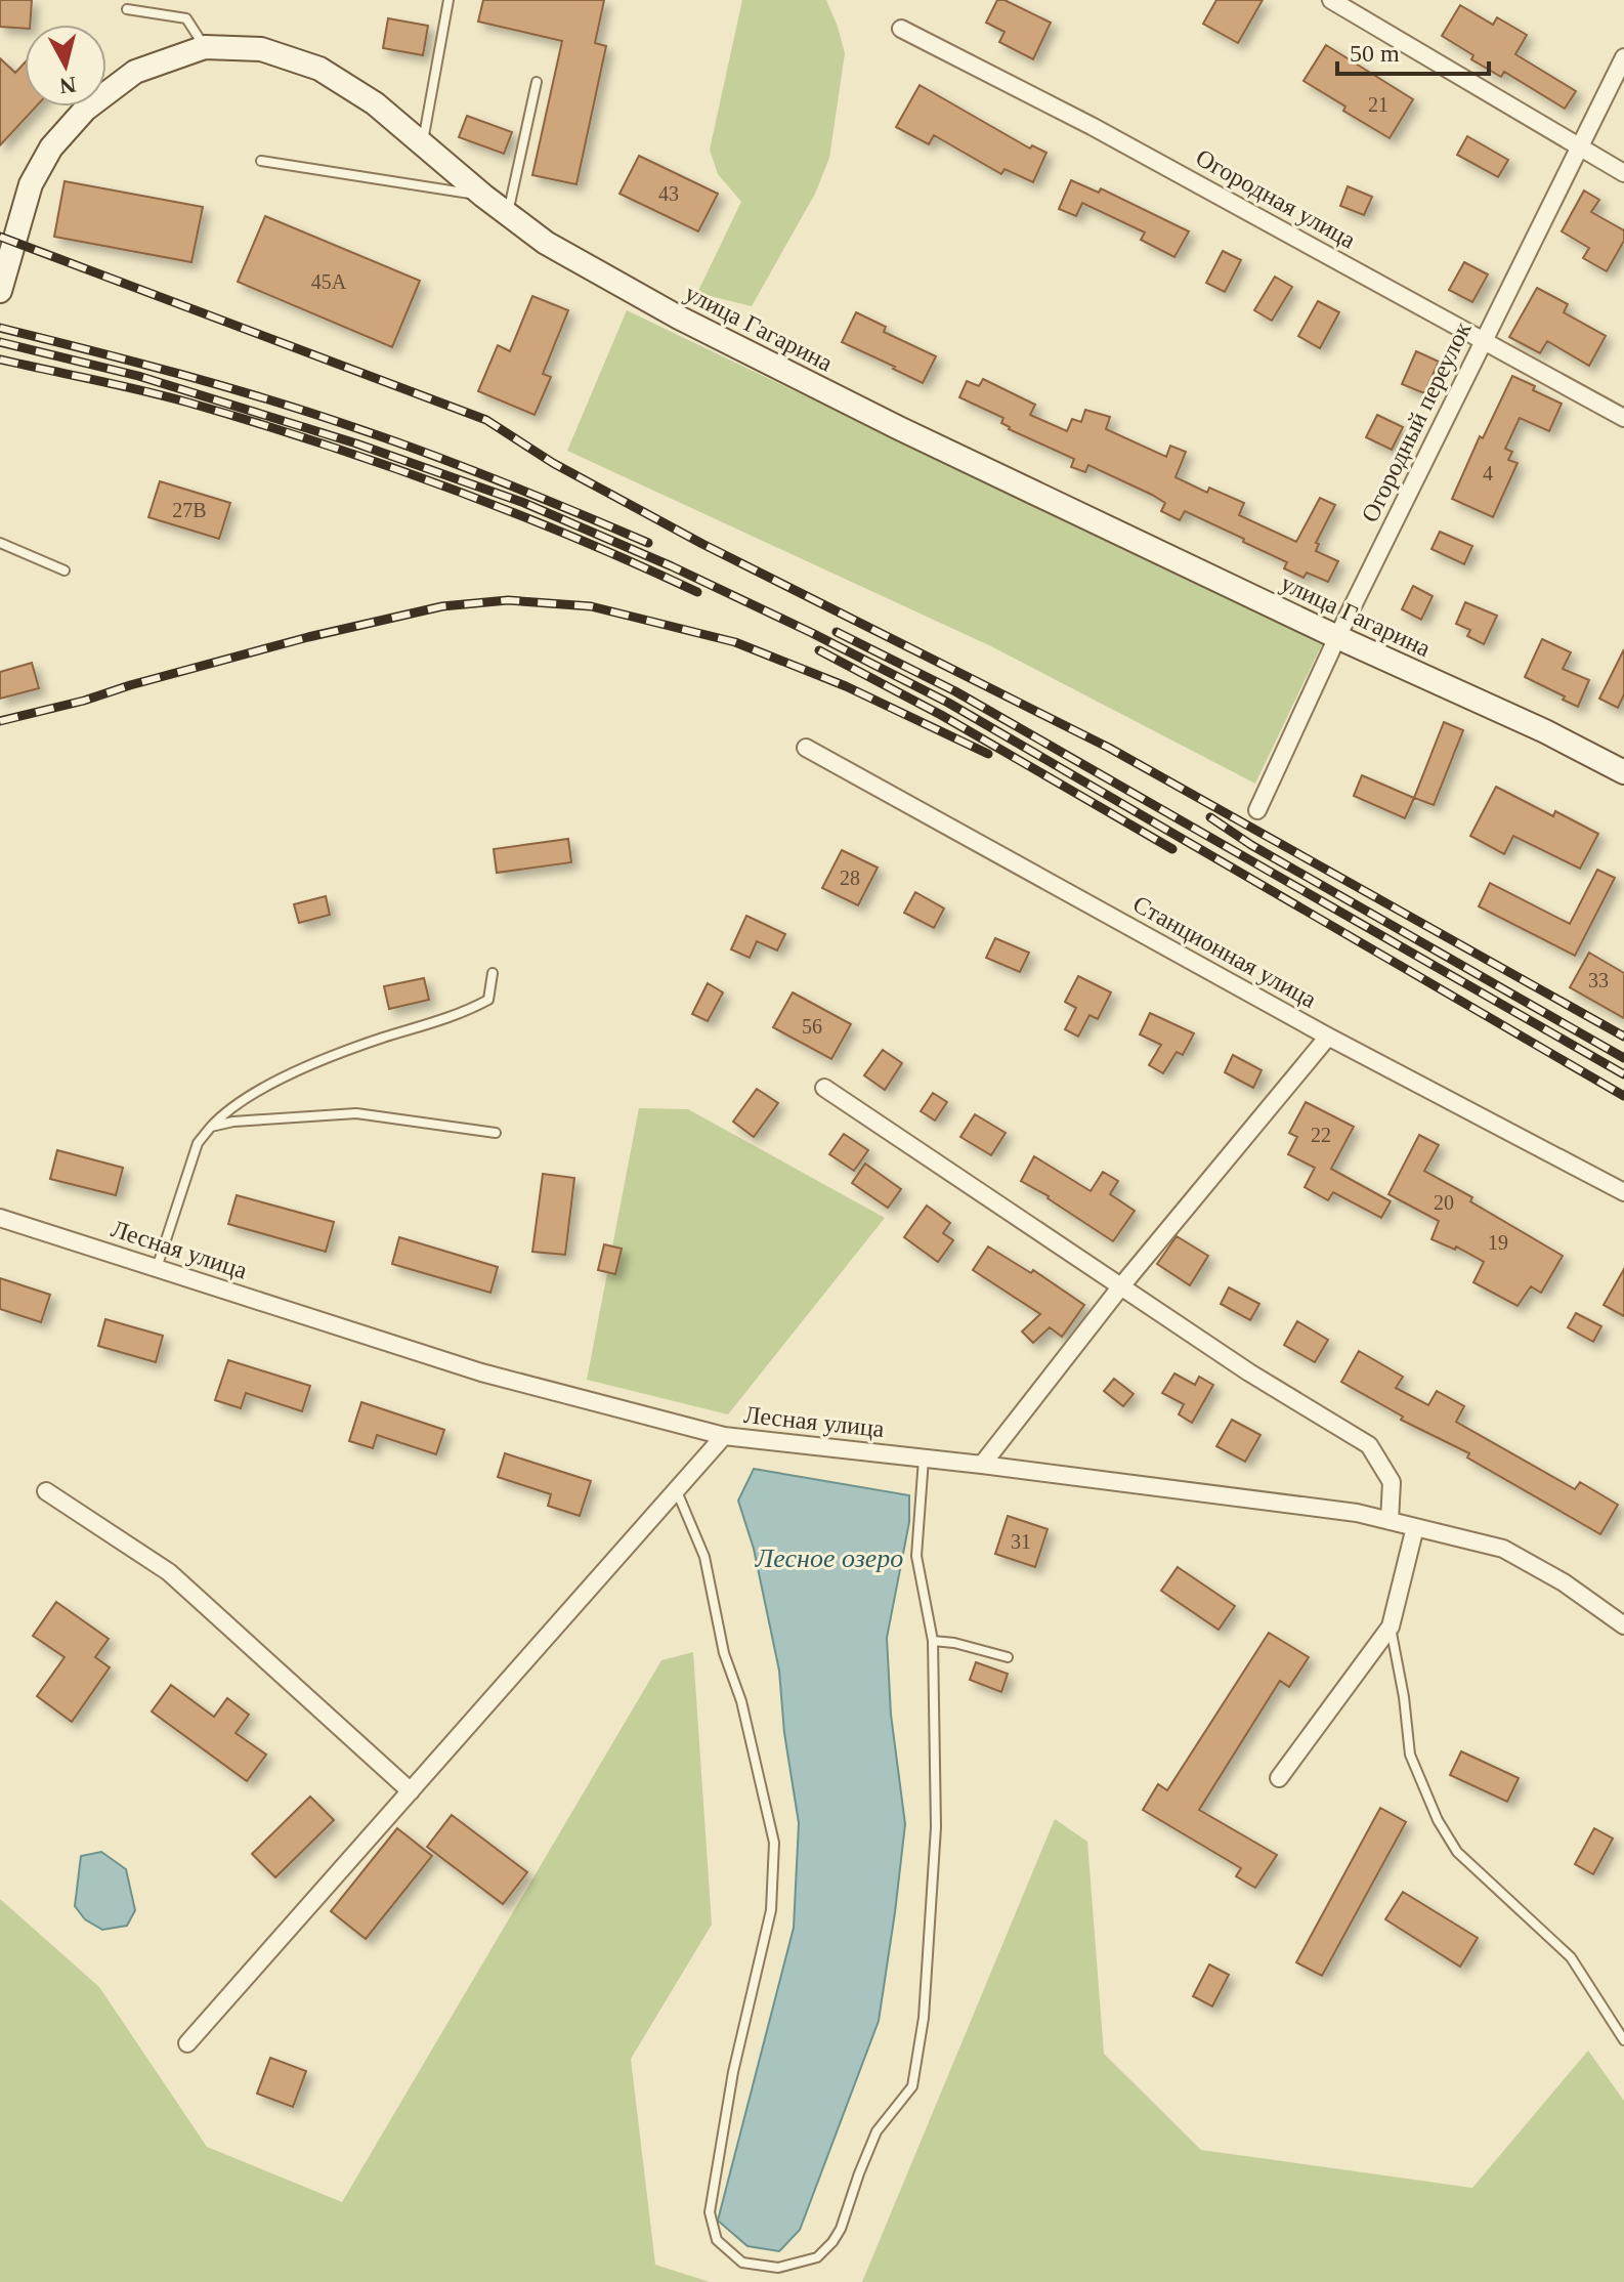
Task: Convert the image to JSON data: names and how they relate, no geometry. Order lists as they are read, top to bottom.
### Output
{
  "streets": {
    "street": [
      "Огородная улица",
      "улица Гагарина",
      "Огородный переулок",
      "Станционная улица",
      "Лесная улица"
    ]
  },
  "crossings": [
    ["Огородная улица", "Огородный переулок"],
    ["улица Гагарина", "Огородный переулок"]
  ],
  "water": ["Лесное озеро"],
  "house_numbers": [
    "21",
    "43",
    "45А",
    "4",
    "27В",
    "28",
    "33",
    "56",
    "22",
    "20",
    "19",
    "31"
  ],
  "scale_bar": "50 m",
  "north": "bottom"
}
